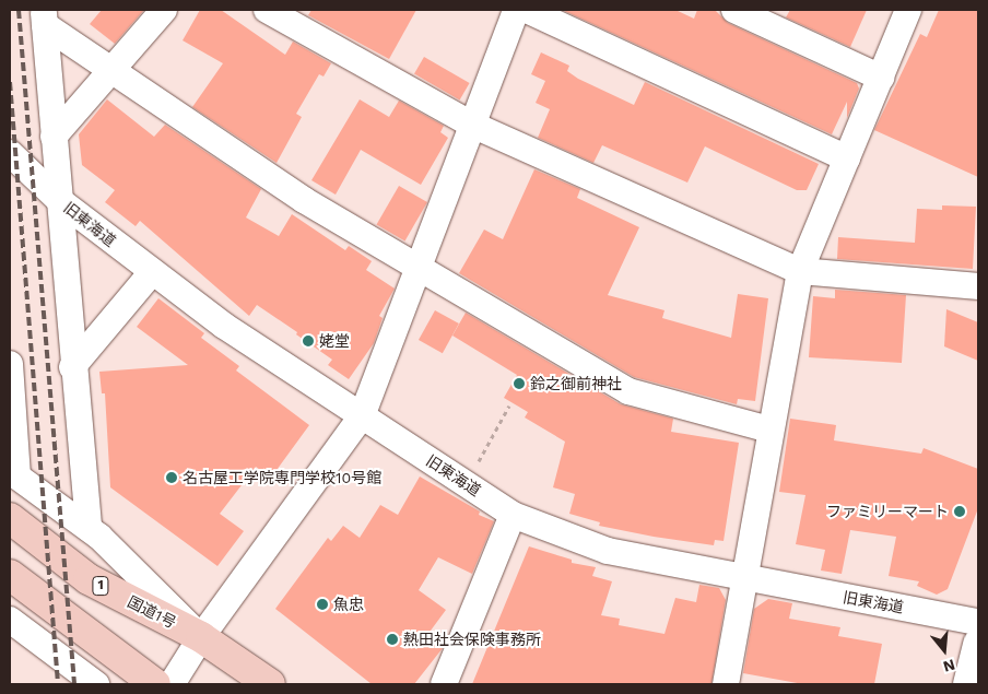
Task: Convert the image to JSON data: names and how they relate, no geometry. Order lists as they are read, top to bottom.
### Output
{
  "streets": {
    "highway": ["1", "国道1号"],
    "street": ["旧東海道"]
  },
  "places": [
    "姥堂",
    "鈴之御前神社",
    "名古屋工学院専門学校10号館",
    "ファミリーマート",
    "魚忠",
    "熱田社会保険事務所"
  ],
  "north": "bottom"
}
